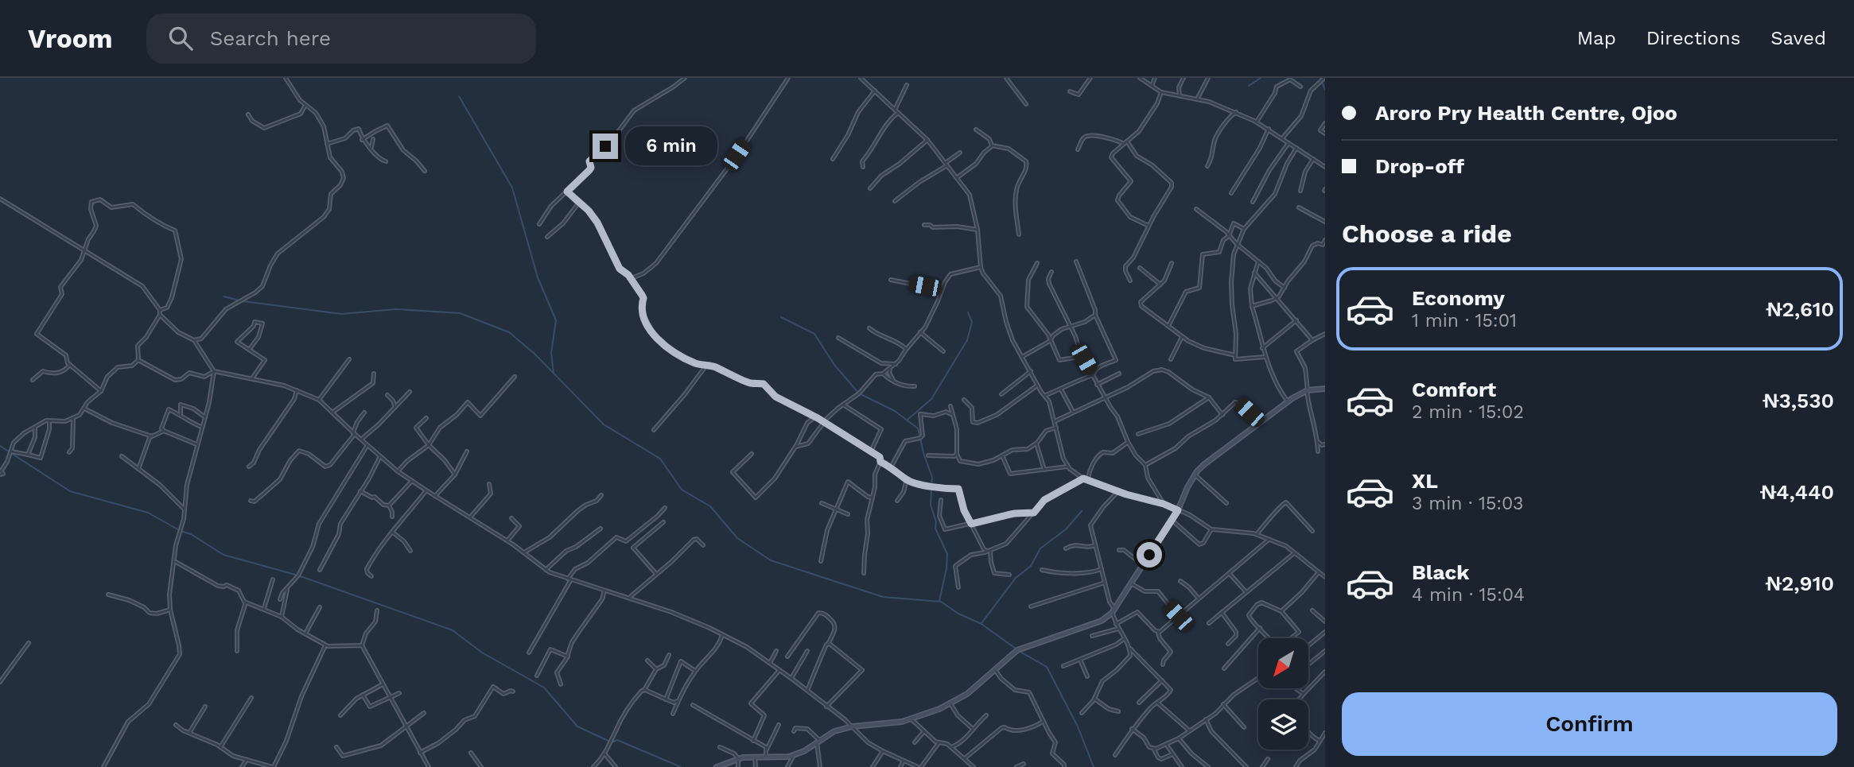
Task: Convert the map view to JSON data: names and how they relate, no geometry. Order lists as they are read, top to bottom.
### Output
{
  "north": "bottom left",
  "page": {
    "header": "Vroom",
    "search": "Search here",
    "nav": ["Map", "Directions", "Saved"],
    "banner": ["Aroro Pry Health Centre, Ojoo", "Drop-off"],
    "bubble": "6 min",
    "heading": "Choose a ride",
    "list": [
      {
        "name": "Economy",
        "note": "1 min · 15:01",
        "value": "₦2,610"
      },
      {
        "name": "Comfort",
        "note": "2 min · 15:02",
        "value": "₦3,530"
      },
      {
        "name": "XL",
        "note": "3 min · 15:03",
        "value": "₦4,440"
      },
      {
        "name": "Black",
        "note": "4 min · 15:04",
        "value": "₦2,910"
      }
    ],
    "buttons": "Confirm"
  }
}
